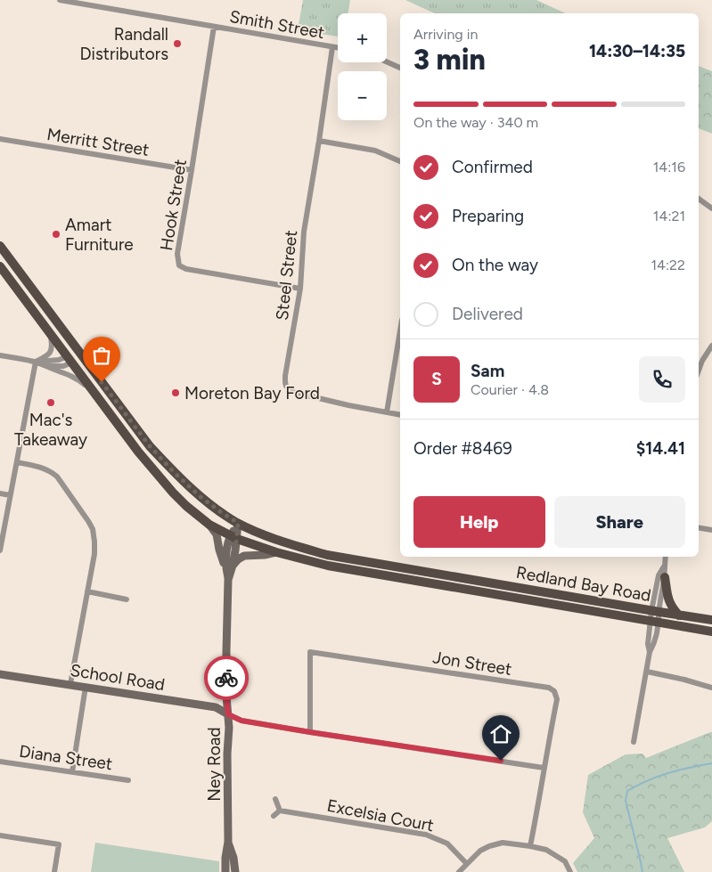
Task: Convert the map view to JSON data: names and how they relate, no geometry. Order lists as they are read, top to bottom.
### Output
{
  "streets": {
    "main road": ["Redland Bay Road", "School Road", "Ney Road"],
    "street": [
      "Smith Street",
      "Merritt Street",
      "Hook Street",
      "Steel Street",
      "Jon Street",
      "Diana Street",
      "Excelsia Court"
    ]
  },
  "crossings": [
    ["Smith Street", "Hook Street"],
    ["Smith Street", "Steel Street"],
    ["Merritt Street", "Hook Street"],
    ["Hook Street", "Steel Street"],
    ["Redland Bay Road", "Ney Road"],
    ["School Road", "Ney Road"]
  ],
  "places": [
    "Randall Distributors",
    "Amart Furniture",
    "Moreton Bay Ford",
    "Mac's Takeaway"
  ],
  "page": {
    "map_buttons": ["+", "−"],
    "heading": ["3 min", "Arriving in", "14:30–14:35"],
    "panel": [
      "Sam",
      "Courier · 4.8",
      "Order #8469",
      "$14.41"
    ],
    "bar": "On the way · 340 m",
    "list": [
      ["Confirmed", "14:16"],
      ["Preparing", "14:21"],
      ["On the way", "14:22"],
      "Delivered"
    ],
    "round": "S",
    "buttons": ["Help", "Share"]
  }
}
